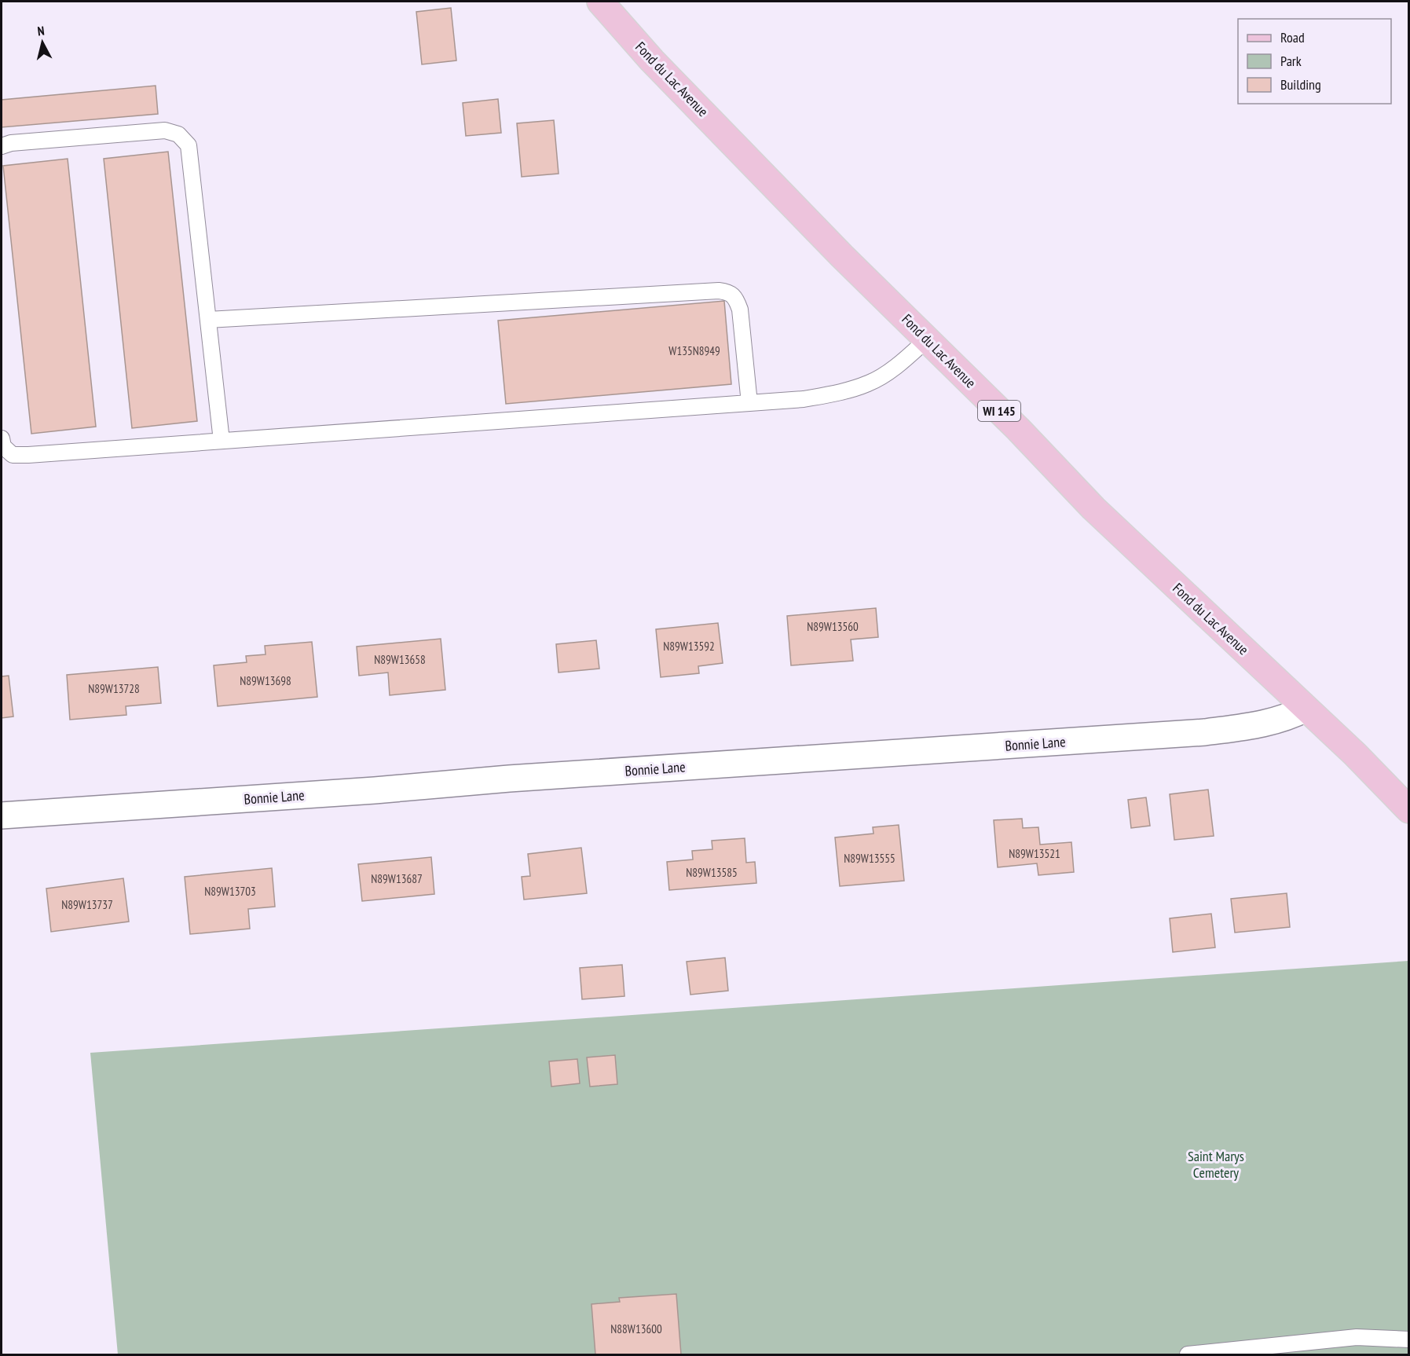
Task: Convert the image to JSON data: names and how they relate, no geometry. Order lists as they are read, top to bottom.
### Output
{
  "streets": {
    "main road": ["Fond du Lac Avenue", "WI 145"],
    "street": ["Bonnie Lane"]
  },
  "crossings": [
    ["Fond du Lac Avenue", "Bonnie Lane"]
  ],
  "parks": ["Saint Marys Cemetery"],
  "house_numbers": [
    "W135N8949",
    "N89W13560",
    "N89W13592",
    "N89W13658",
    "N89W13698",
    "N89W13728",
    "N89W13521",
    "N89W13555",
    "N89W13585",
    "N89W13687",
    "N89W13703",
    "N89W13737",
    "N88W13600"
  ],
  "legend": ["Road", "Park", "Building"],
  "north": "top"
}
